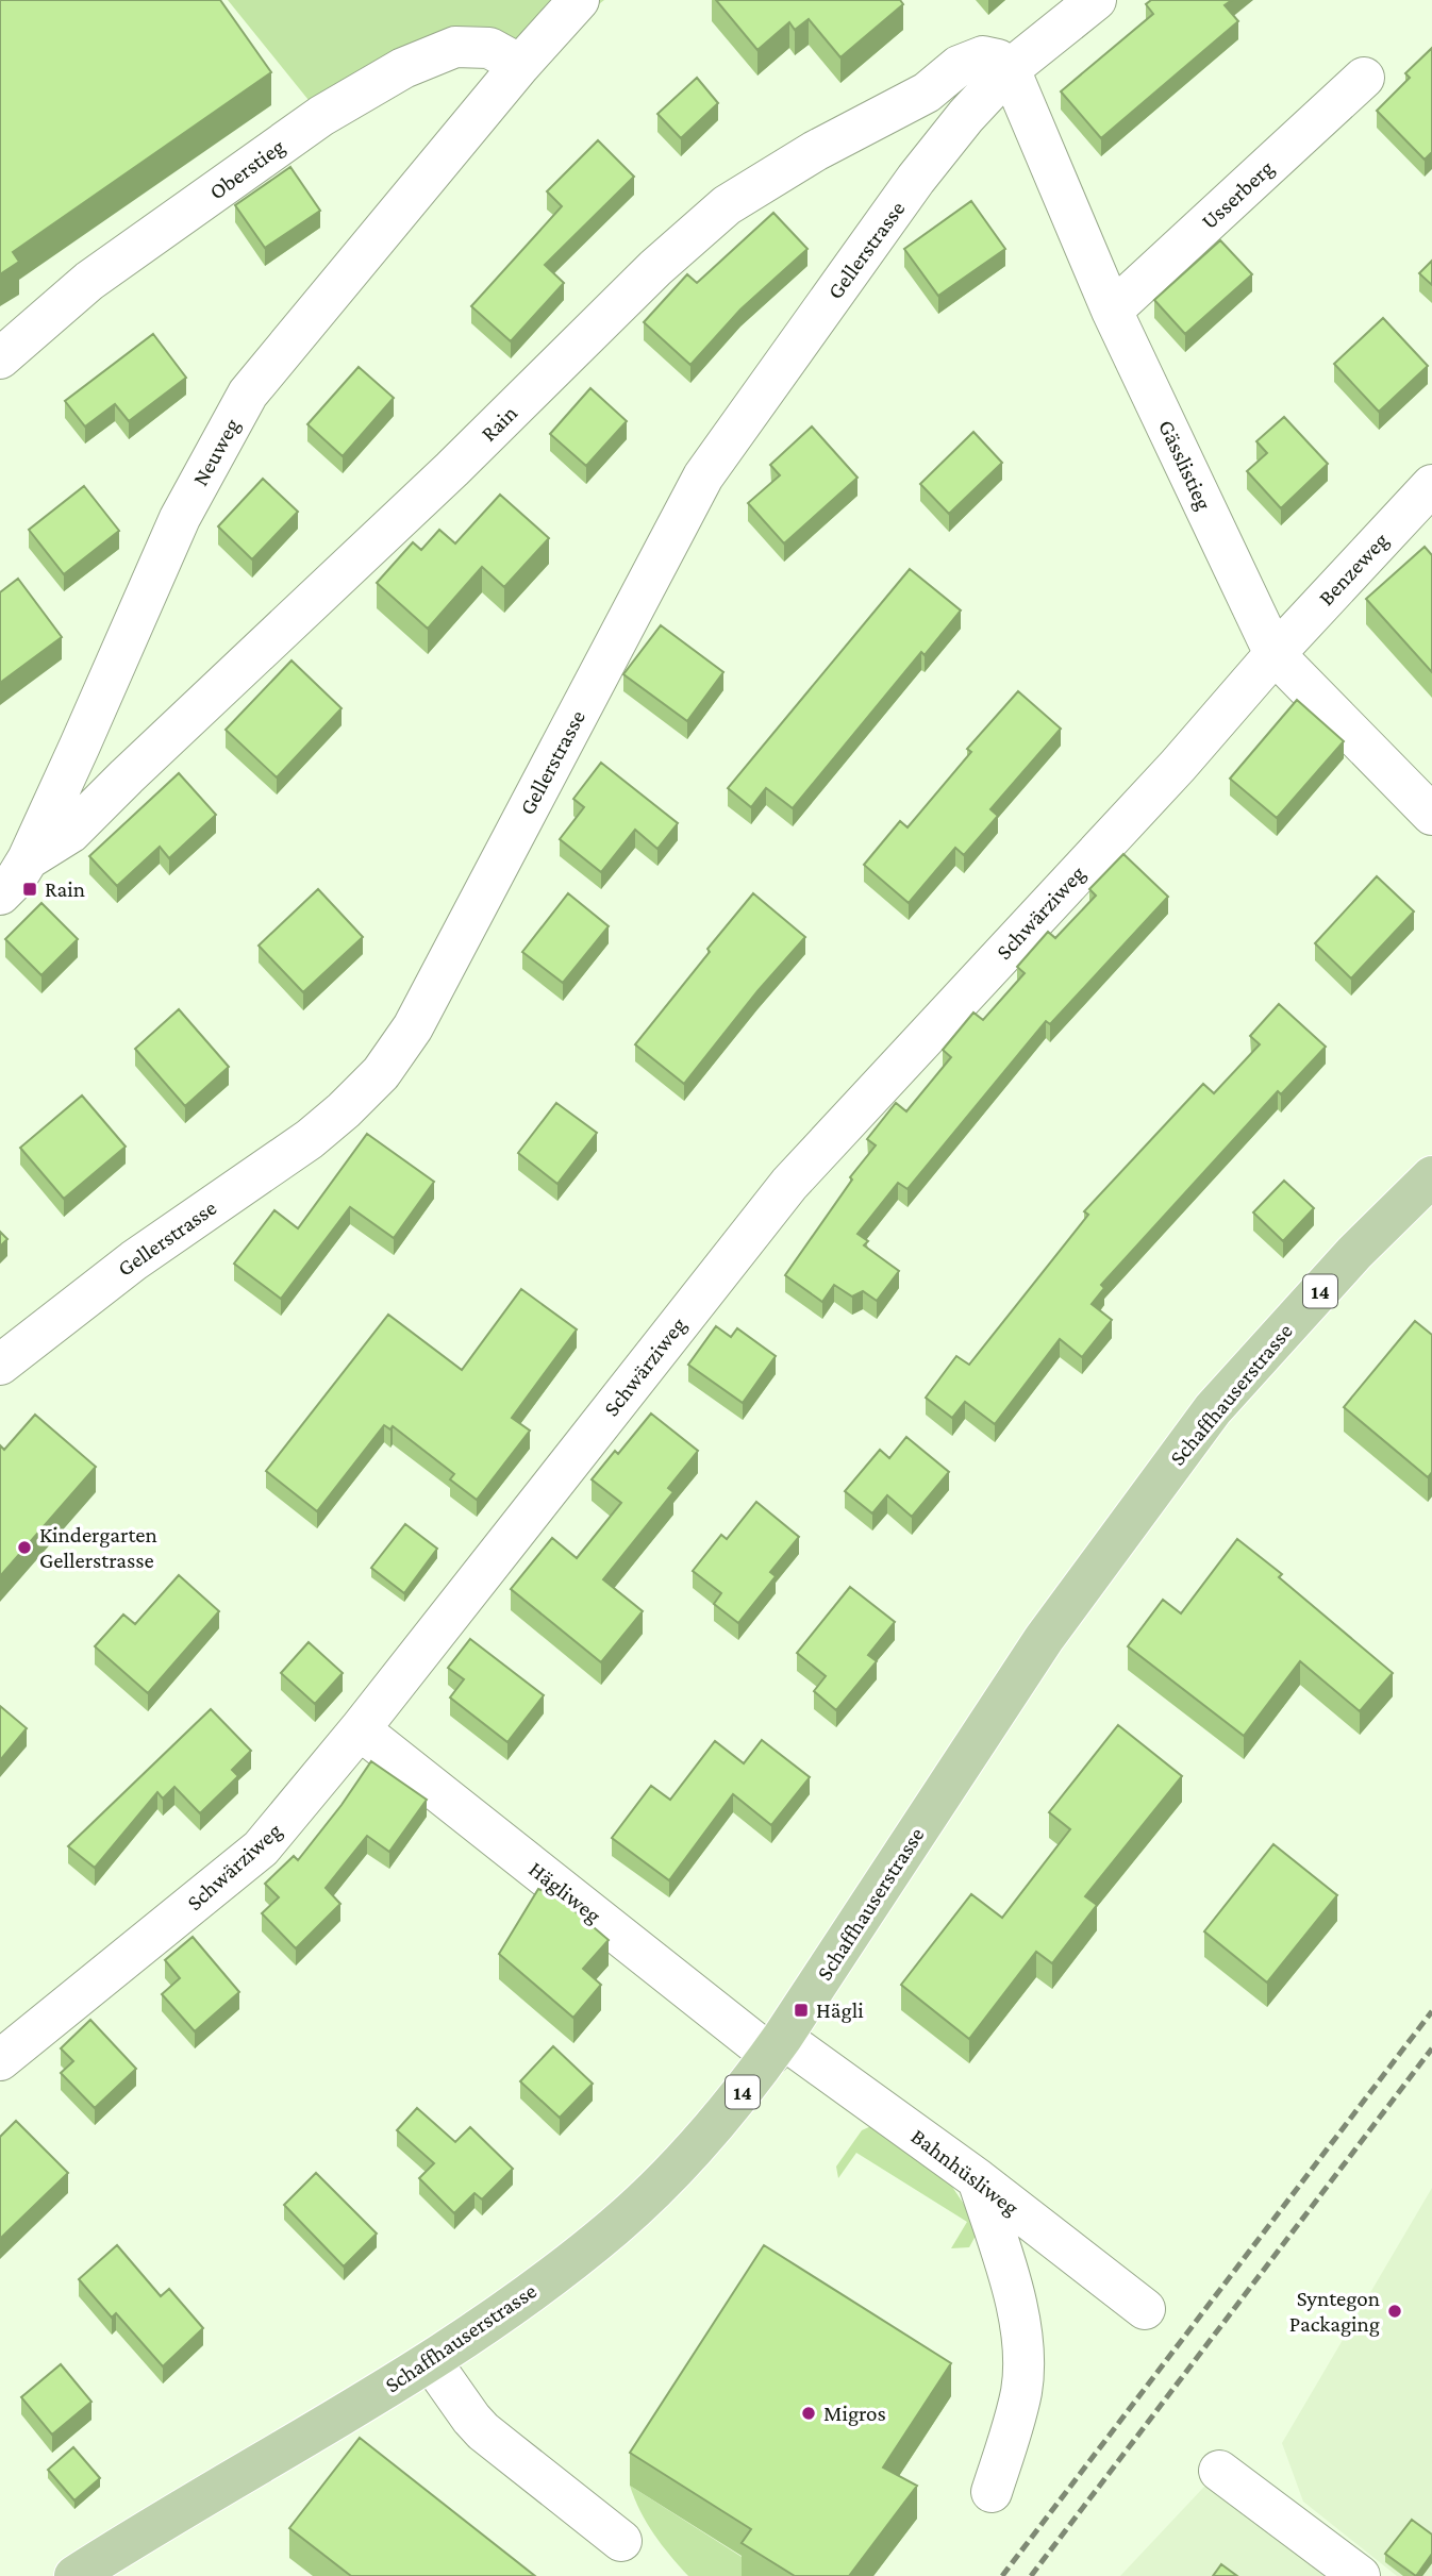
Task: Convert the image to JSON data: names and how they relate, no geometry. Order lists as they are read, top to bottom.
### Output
{
  "streets": {
    "main road": ["14", "Schaffhauserstrasse"],
    "street": [
      "Oberstieg",
      "Usserberg",
      "Gellerstrasse",
      "Rain",
      "Neuweg",
      "Gässlistieg",
      "Benzeweg",
      "Schwärziweg",
      "Hägliweg",
      "Bahnhüsliweg"
    ]
  },
  "crossings": [
    ["Oberstieg", "Neuweg"],
    ["Usserberg", "Gässlistieg"],
    ["Gellerstrasse", "Rain"],
    ["Gellerstrasse", "Gässlistieg"],
    ["Rain", "Neuweg"],
    ["Rain", "Gässlistieg"],
    ["Gässlistieg", "Benzeweg"],
    ["Gässlistieg", "Schwärziweg"],
    ["Benzeweg", "Schwärziweg"],
    ["Schwärziweg", "Hägliweg"],
    ["Schaffhauserstrasse", "Hägliweg"],
    ["Schaffhauserstrasse", "Bahnhüsliweg"],
    ["Hägliweg", "Bahnhüsliweg"]
  ],
  "places": {
    "transit": ["Rain", "Hägli"],
    "other": ["Kindergarten Gellerstrasse", "Syntegon Packaging", "Migros"]
  }
}
